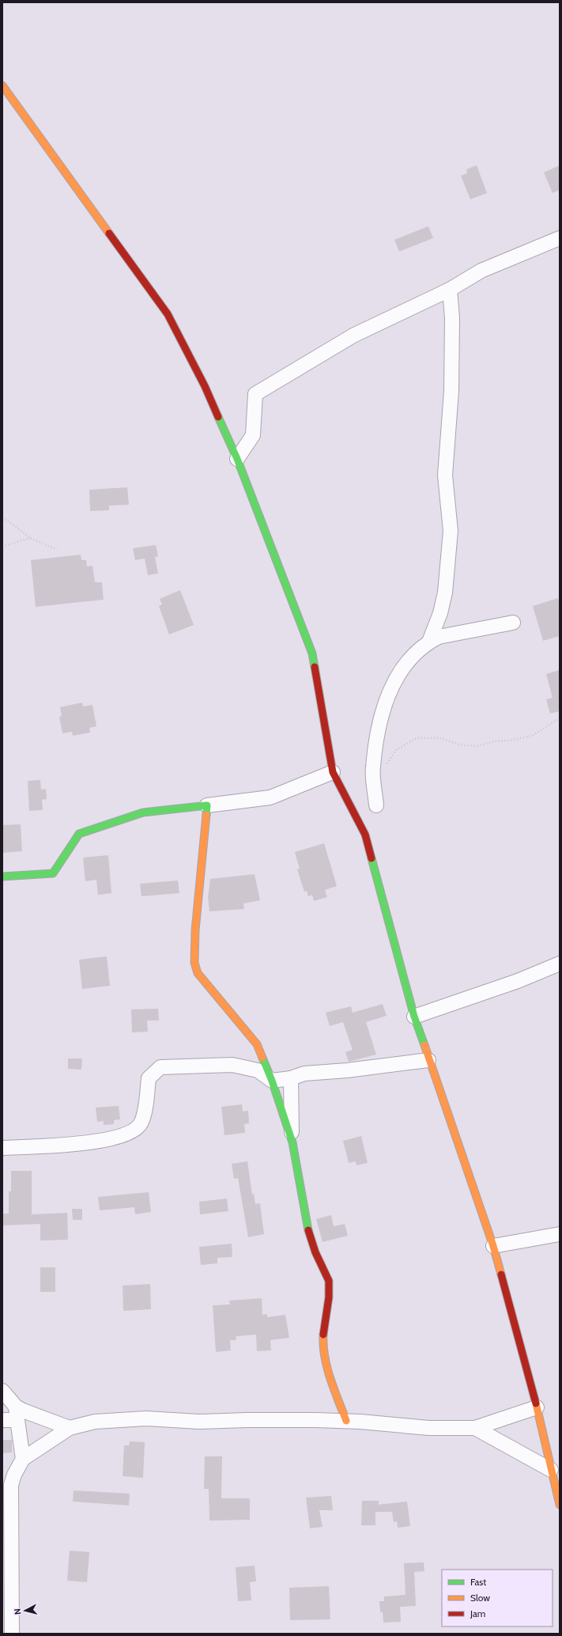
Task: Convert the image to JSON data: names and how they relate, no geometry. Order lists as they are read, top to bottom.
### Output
{
  "legend": ["Fast", "Slow", "Jam"],
  "north": "left"
}
